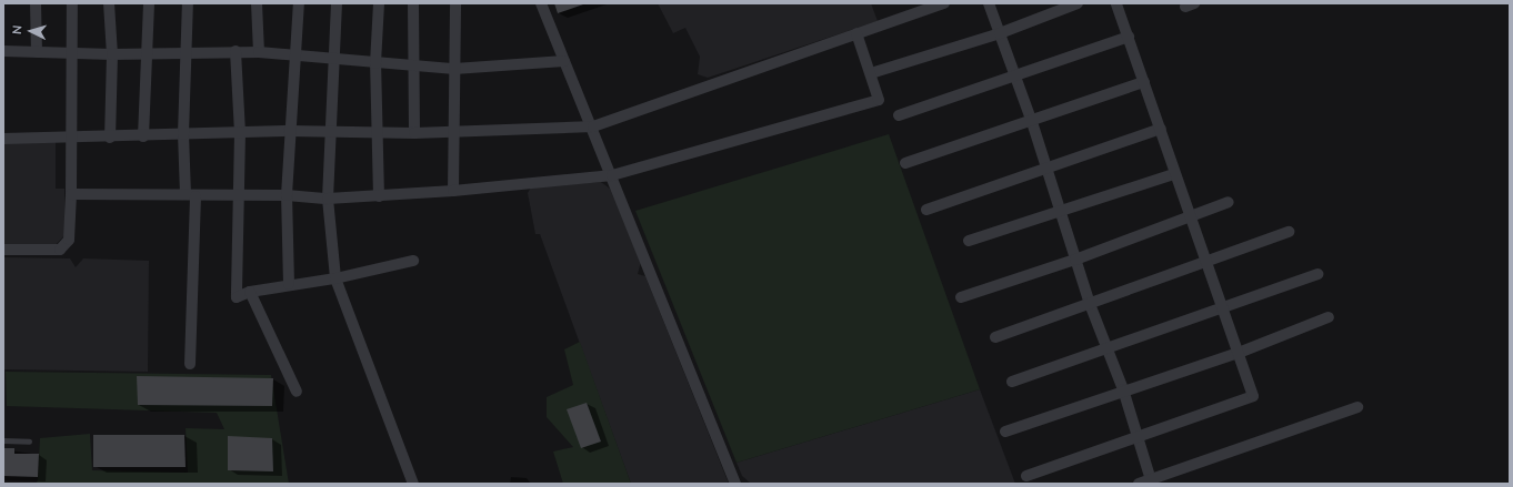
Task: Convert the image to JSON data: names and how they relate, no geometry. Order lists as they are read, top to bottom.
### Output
{
  "north": "left"
}
